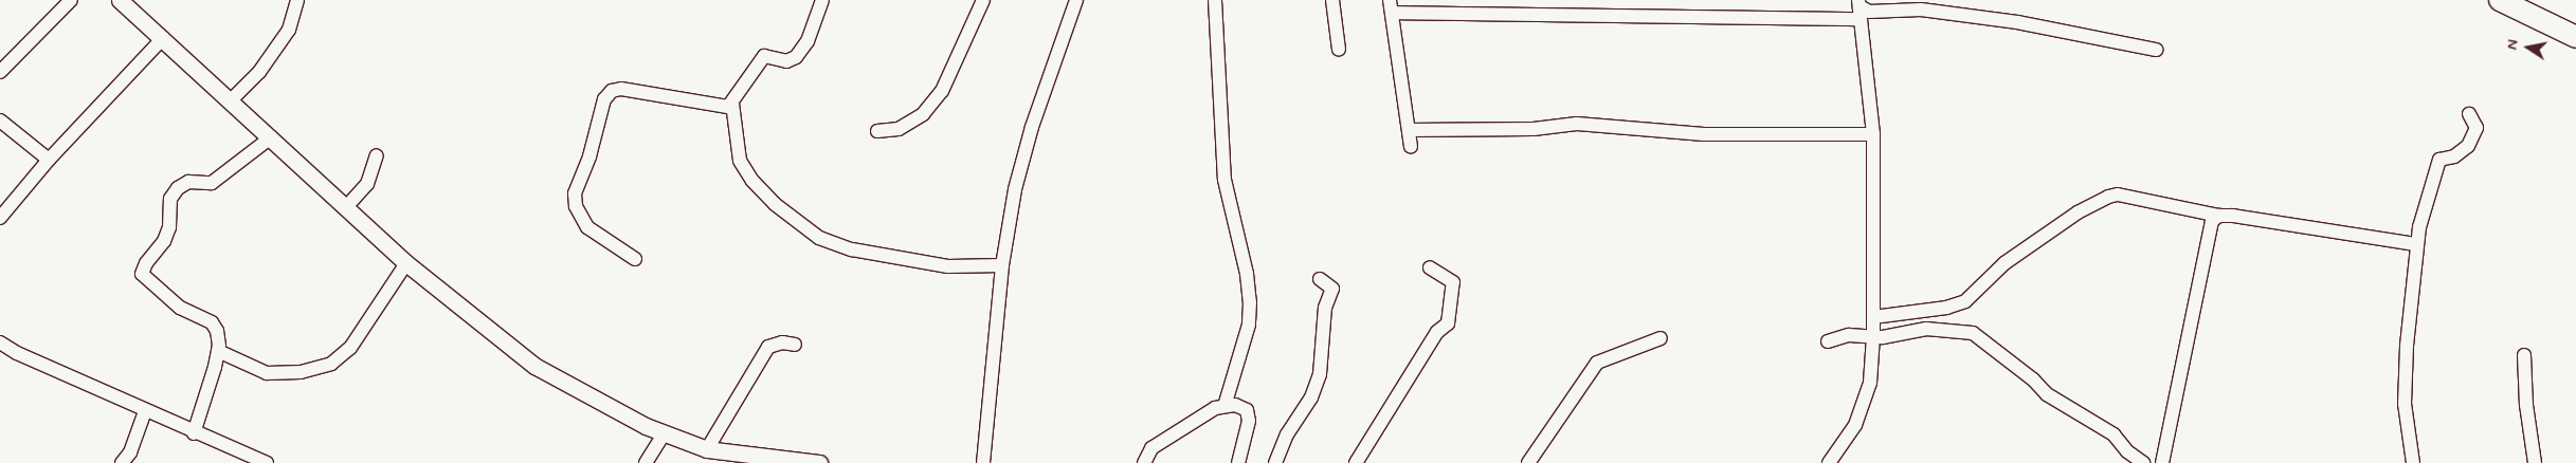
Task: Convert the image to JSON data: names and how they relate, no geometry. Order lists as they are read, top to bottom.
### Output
{
  "north": "left"
}
